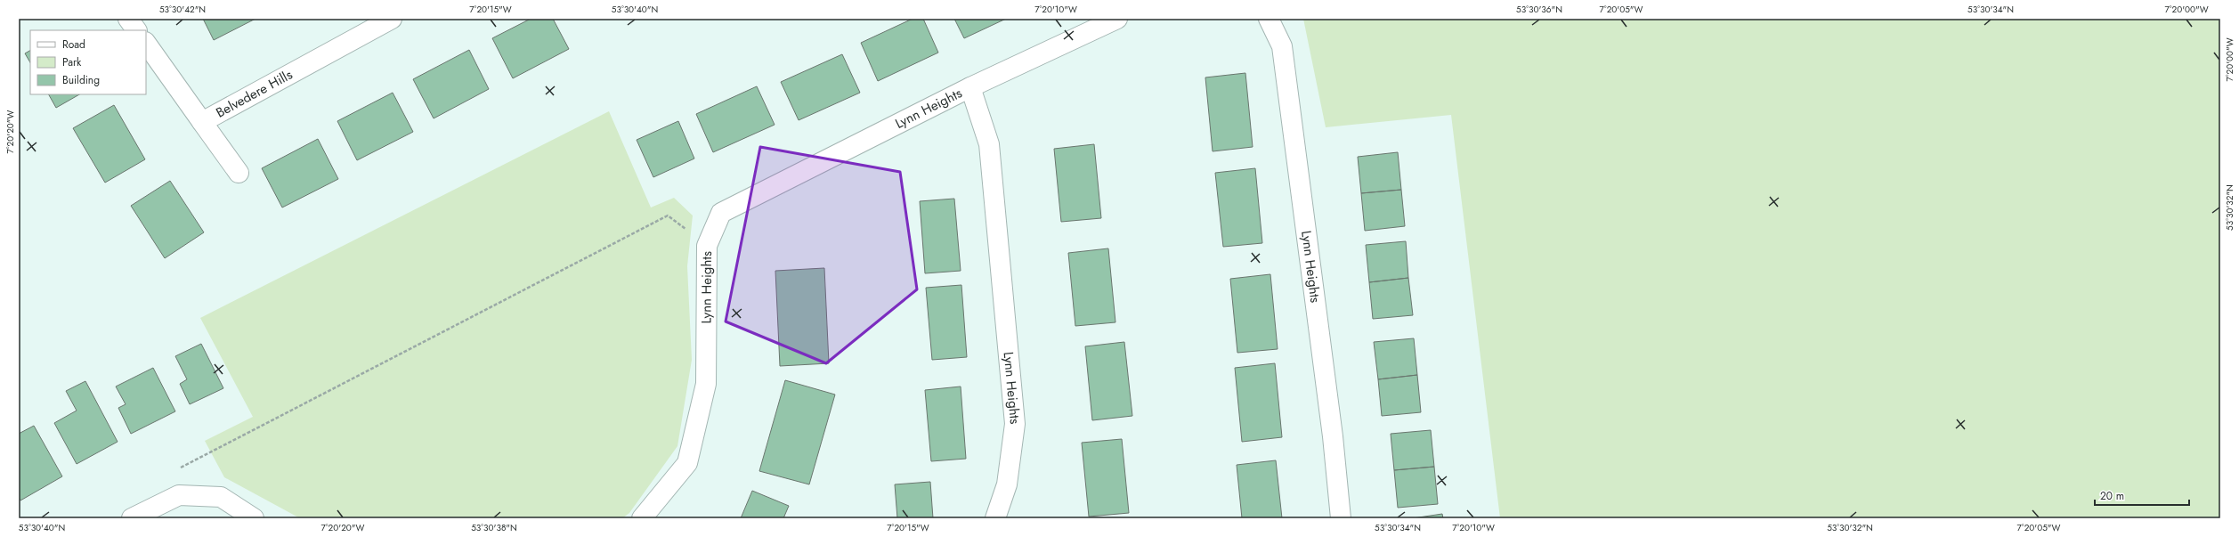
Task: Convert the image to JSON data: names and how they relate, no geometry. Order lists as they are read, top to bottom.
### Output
{
  "streets": {
    "street": ["Belvedere Hills", "Lynn Heights"]
  },
  "legend": ["Road", "Park", "Building"],
  "scale_bar": "20 m",
  "coordinates": [
    "53°30'42\"N",
    "7°20'15\"W",
    "53°30'40\"N",
    "7°20'10\"W",
    "53°30'36\"N",
    "7°20'05\"W",
    "53°30'34\"N",
    "7°20'00\"W",
    "7°20'20\"W",
    "53°30'32\"N",
    "53°30'38\"N"
  ]
}
